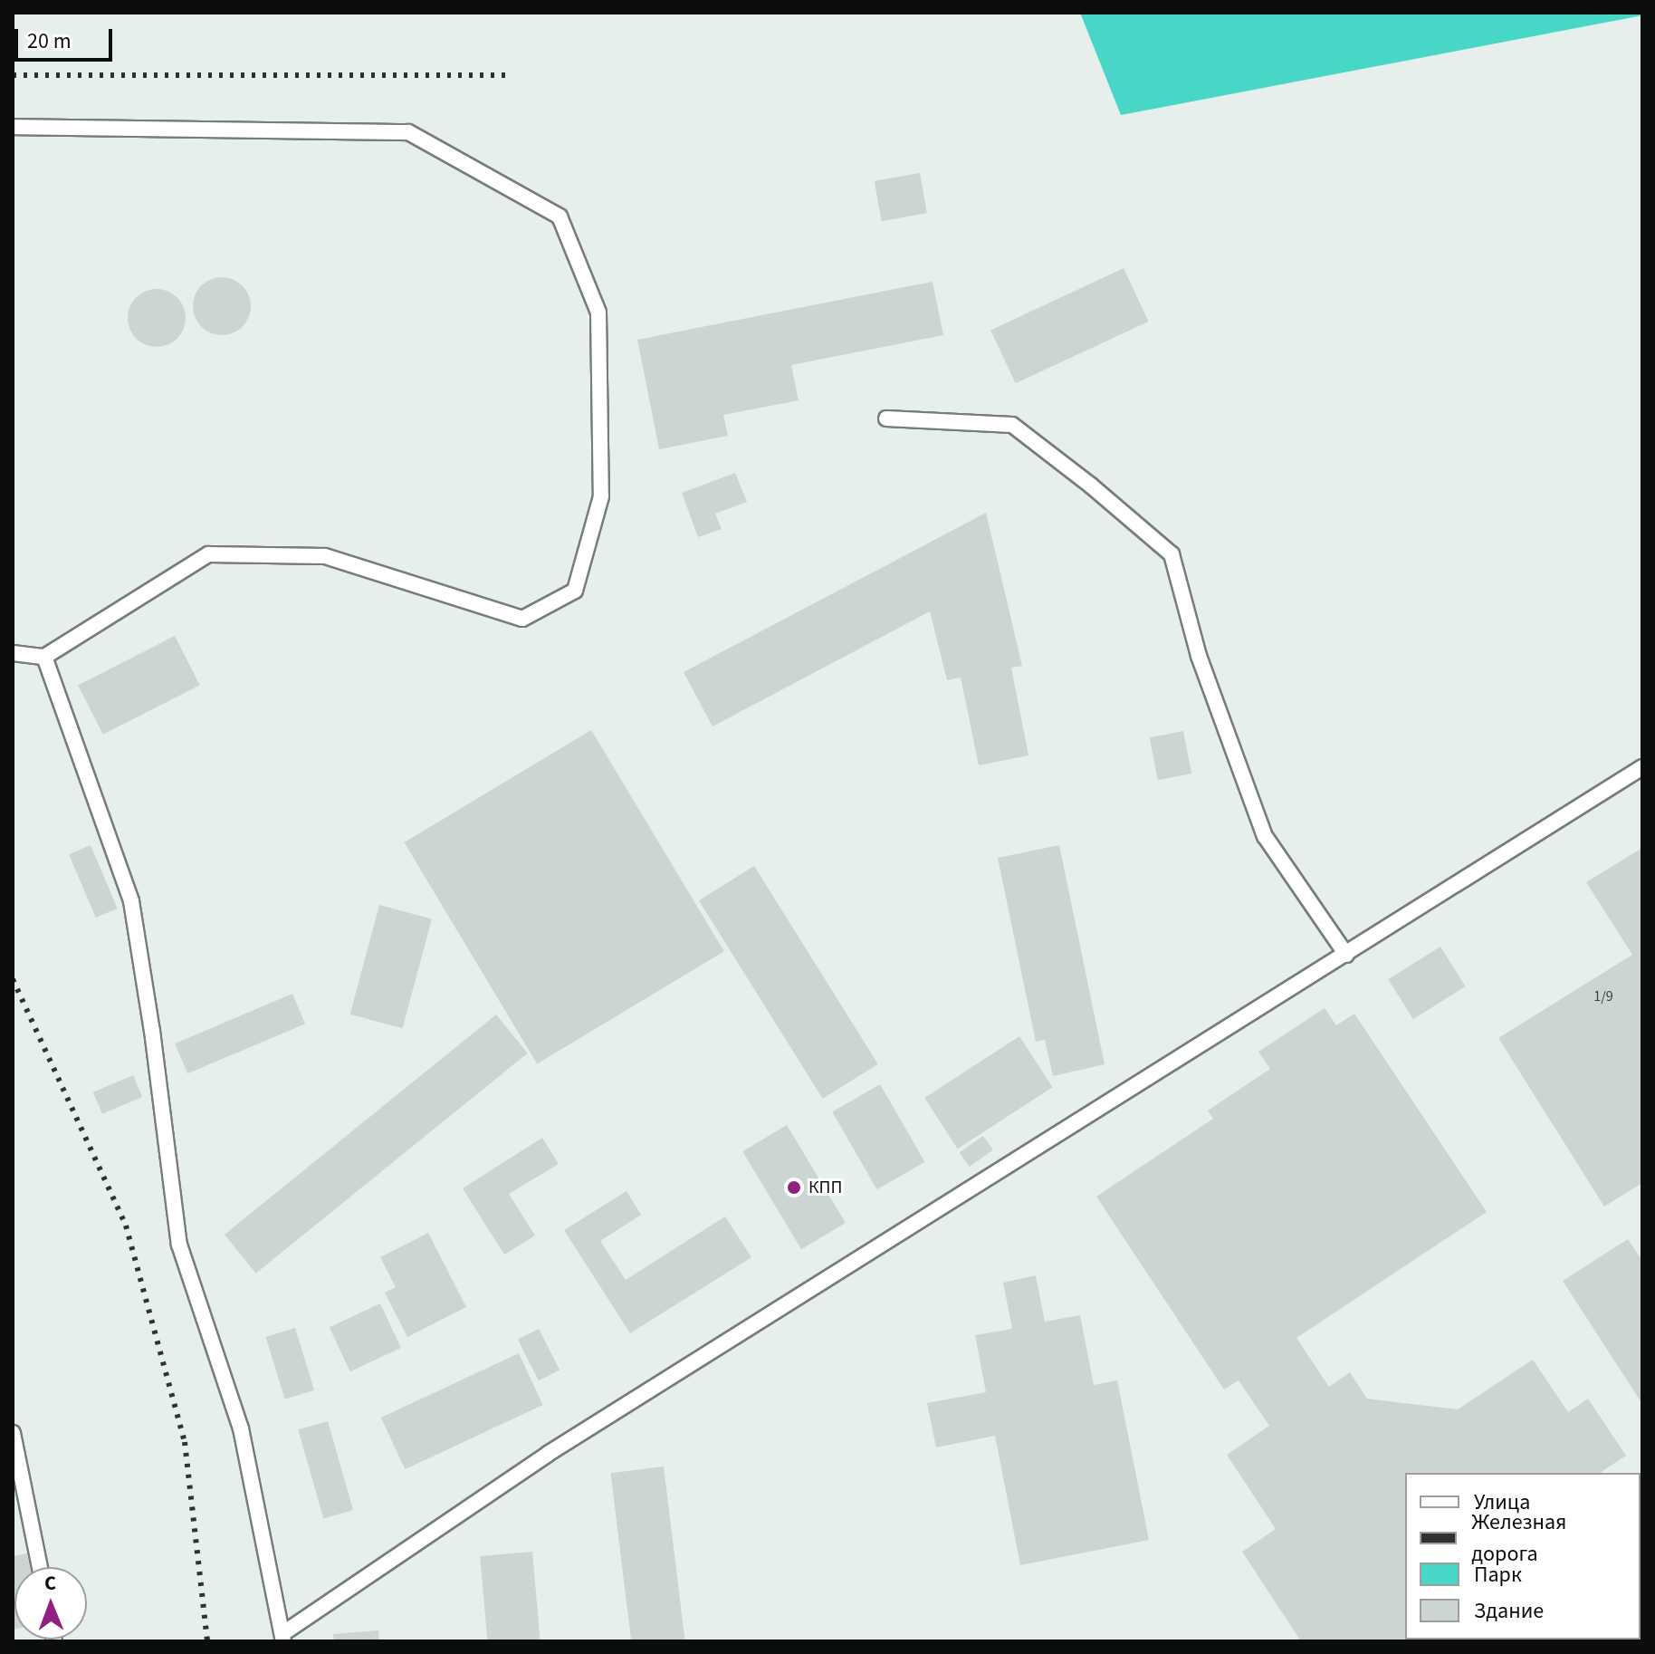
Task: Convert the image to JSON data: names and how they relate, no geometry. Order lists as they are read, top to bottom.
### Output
{
  "places": ["КПП"],
  "house_numbers": ["1/9"],
  "legend": [
    "Улица",
    "Железная дорога",
    "Парк",
    "Здание"
  ],
  "scale_bar": "20 m",
  "north": "top"
}
